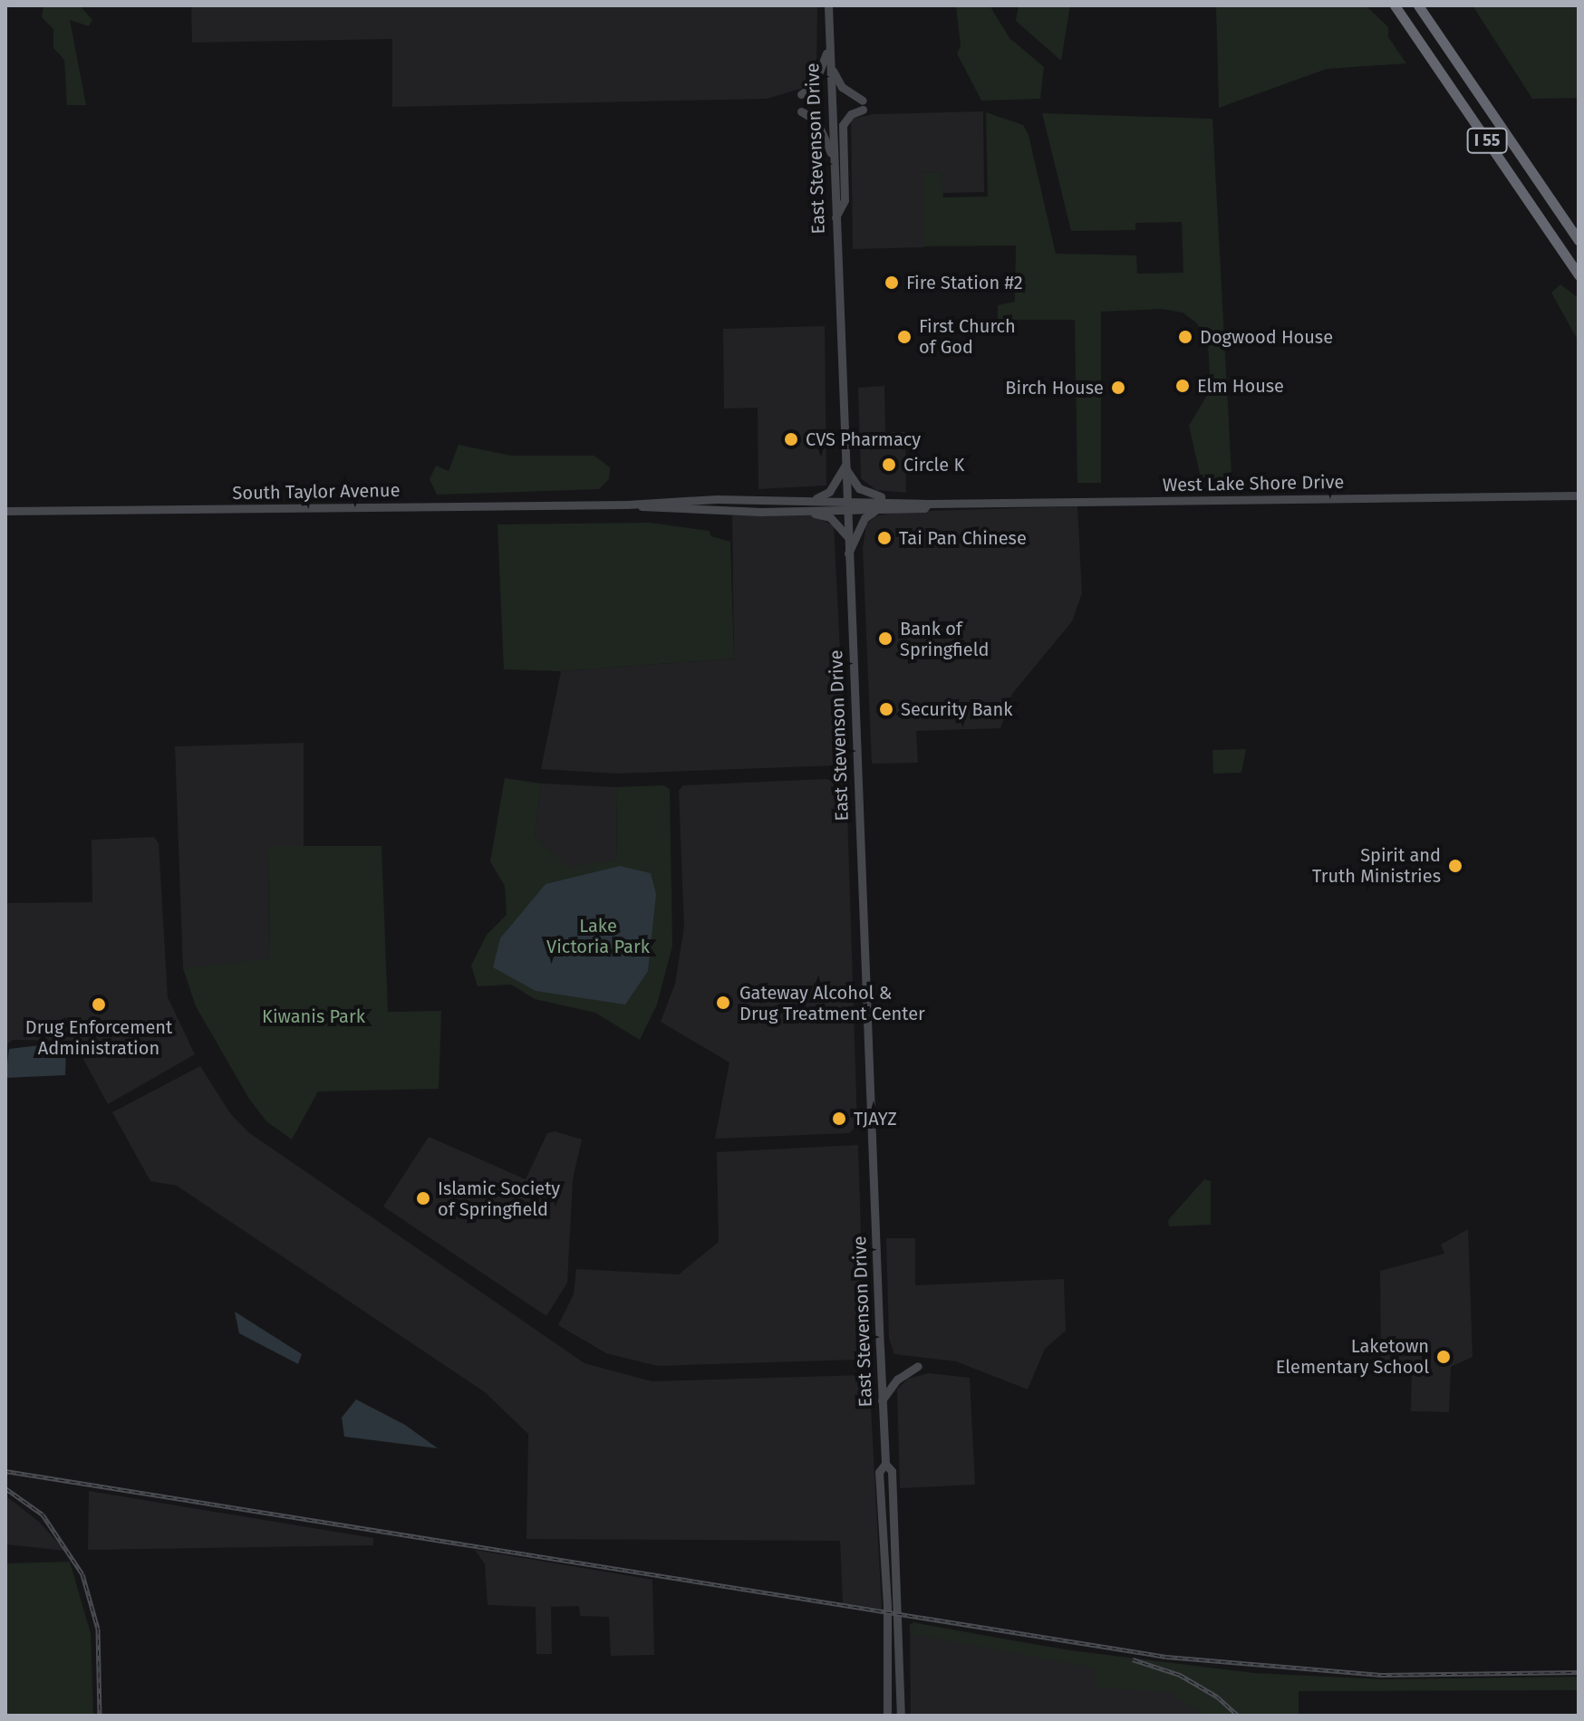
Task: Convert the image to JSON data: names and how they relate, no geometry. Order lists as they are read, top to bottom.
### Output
{
  "streets": {
    "highway": ["I 55"],
    "main road": ["East Stevenson Drive", "West Lake Shore Drive", "South Taylor Avenue"]
  },
  "crossings": [
    ["East Stevenson Drive", "West Lake Shore Drive"],
    ["East Stevenson Drive", "South Taylor Avenue"],
    ["West Lake Shore Drive", "South Taylor Avenue"]
  ],
  "parks": ["Lake Victoria Park", "Kiwanis Park"],
  "places": [
    "Fire Station #2",
    "First Church of God",
    "Dogwood House",
    "Elm House",
    "Birch House",
    "CVS Pharmacy",
    "Circle K",
    "Tai Pan Chinese",
    "Bank of Springfield",
    "Security Bank",
    "Spirit and Truth Ministries",
    "Gateway Alcohol & Drug Treatment Center",
    "Drug Enforcement Administration",
    "TJAYZ",
    "Islamic Society of Springfield",
    "Laketown Elementary School"
  ]
}
